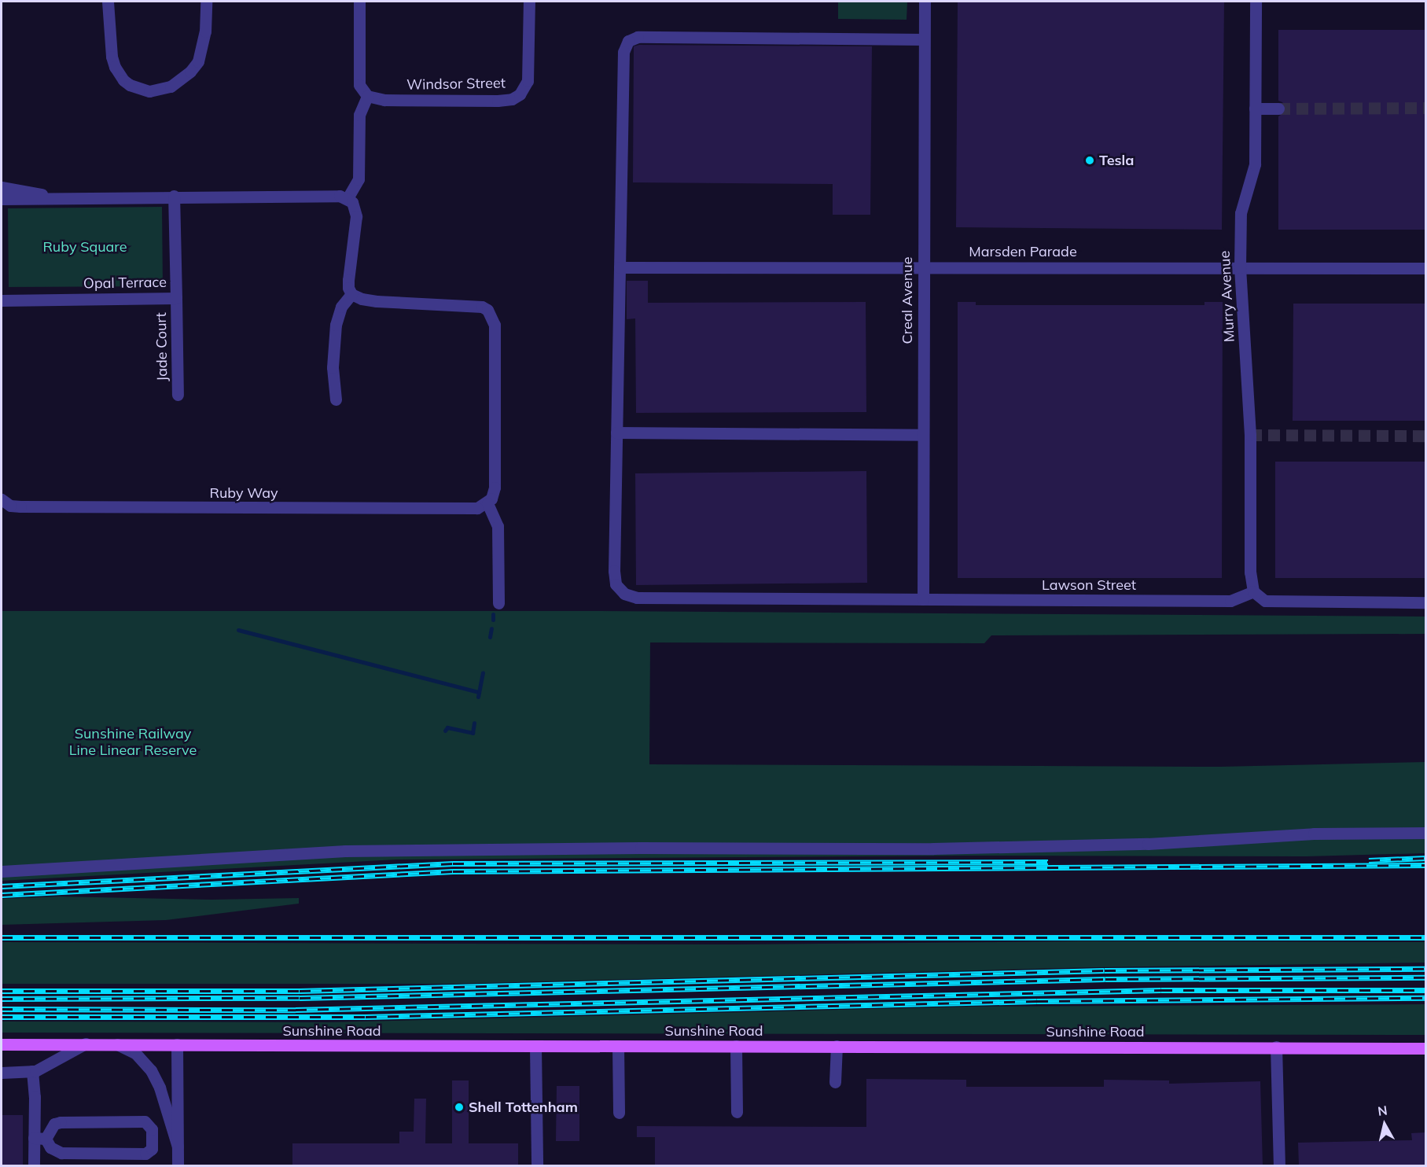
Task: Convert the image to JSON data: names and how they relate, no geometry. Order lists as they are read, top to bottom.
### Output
{
  "streets": {
    "main road": ["Sunshine Road"],
    "street": [
      "Windsor Street",
      "Marsden Parade",
      "Opal Terrace",
      "Murry Avenue",
      "Creal Avenue",
      "Jade Court",
      "Ruby Way",
      "Lawson Street"
    ]
  },
  "crossings": [
    ["Marsden Parade", "Murry Avenue"],
    ["Marsden Parade", "Creal Avenue"],
    ["Marsden Parade", "Lawson Street"],
    ["Opal Terrace", "Jade Court"],
    ["Murry Avenue", "Lawson Street"],
    ["Creal Avenue", "Lawson Street"]
  ],
  "parks": ["Ruby Square", "Sunshine Railway Line Linear Reserve"],
  "places": ["Tesla", "Shell Tottenham"],
  "north": "top"
}
